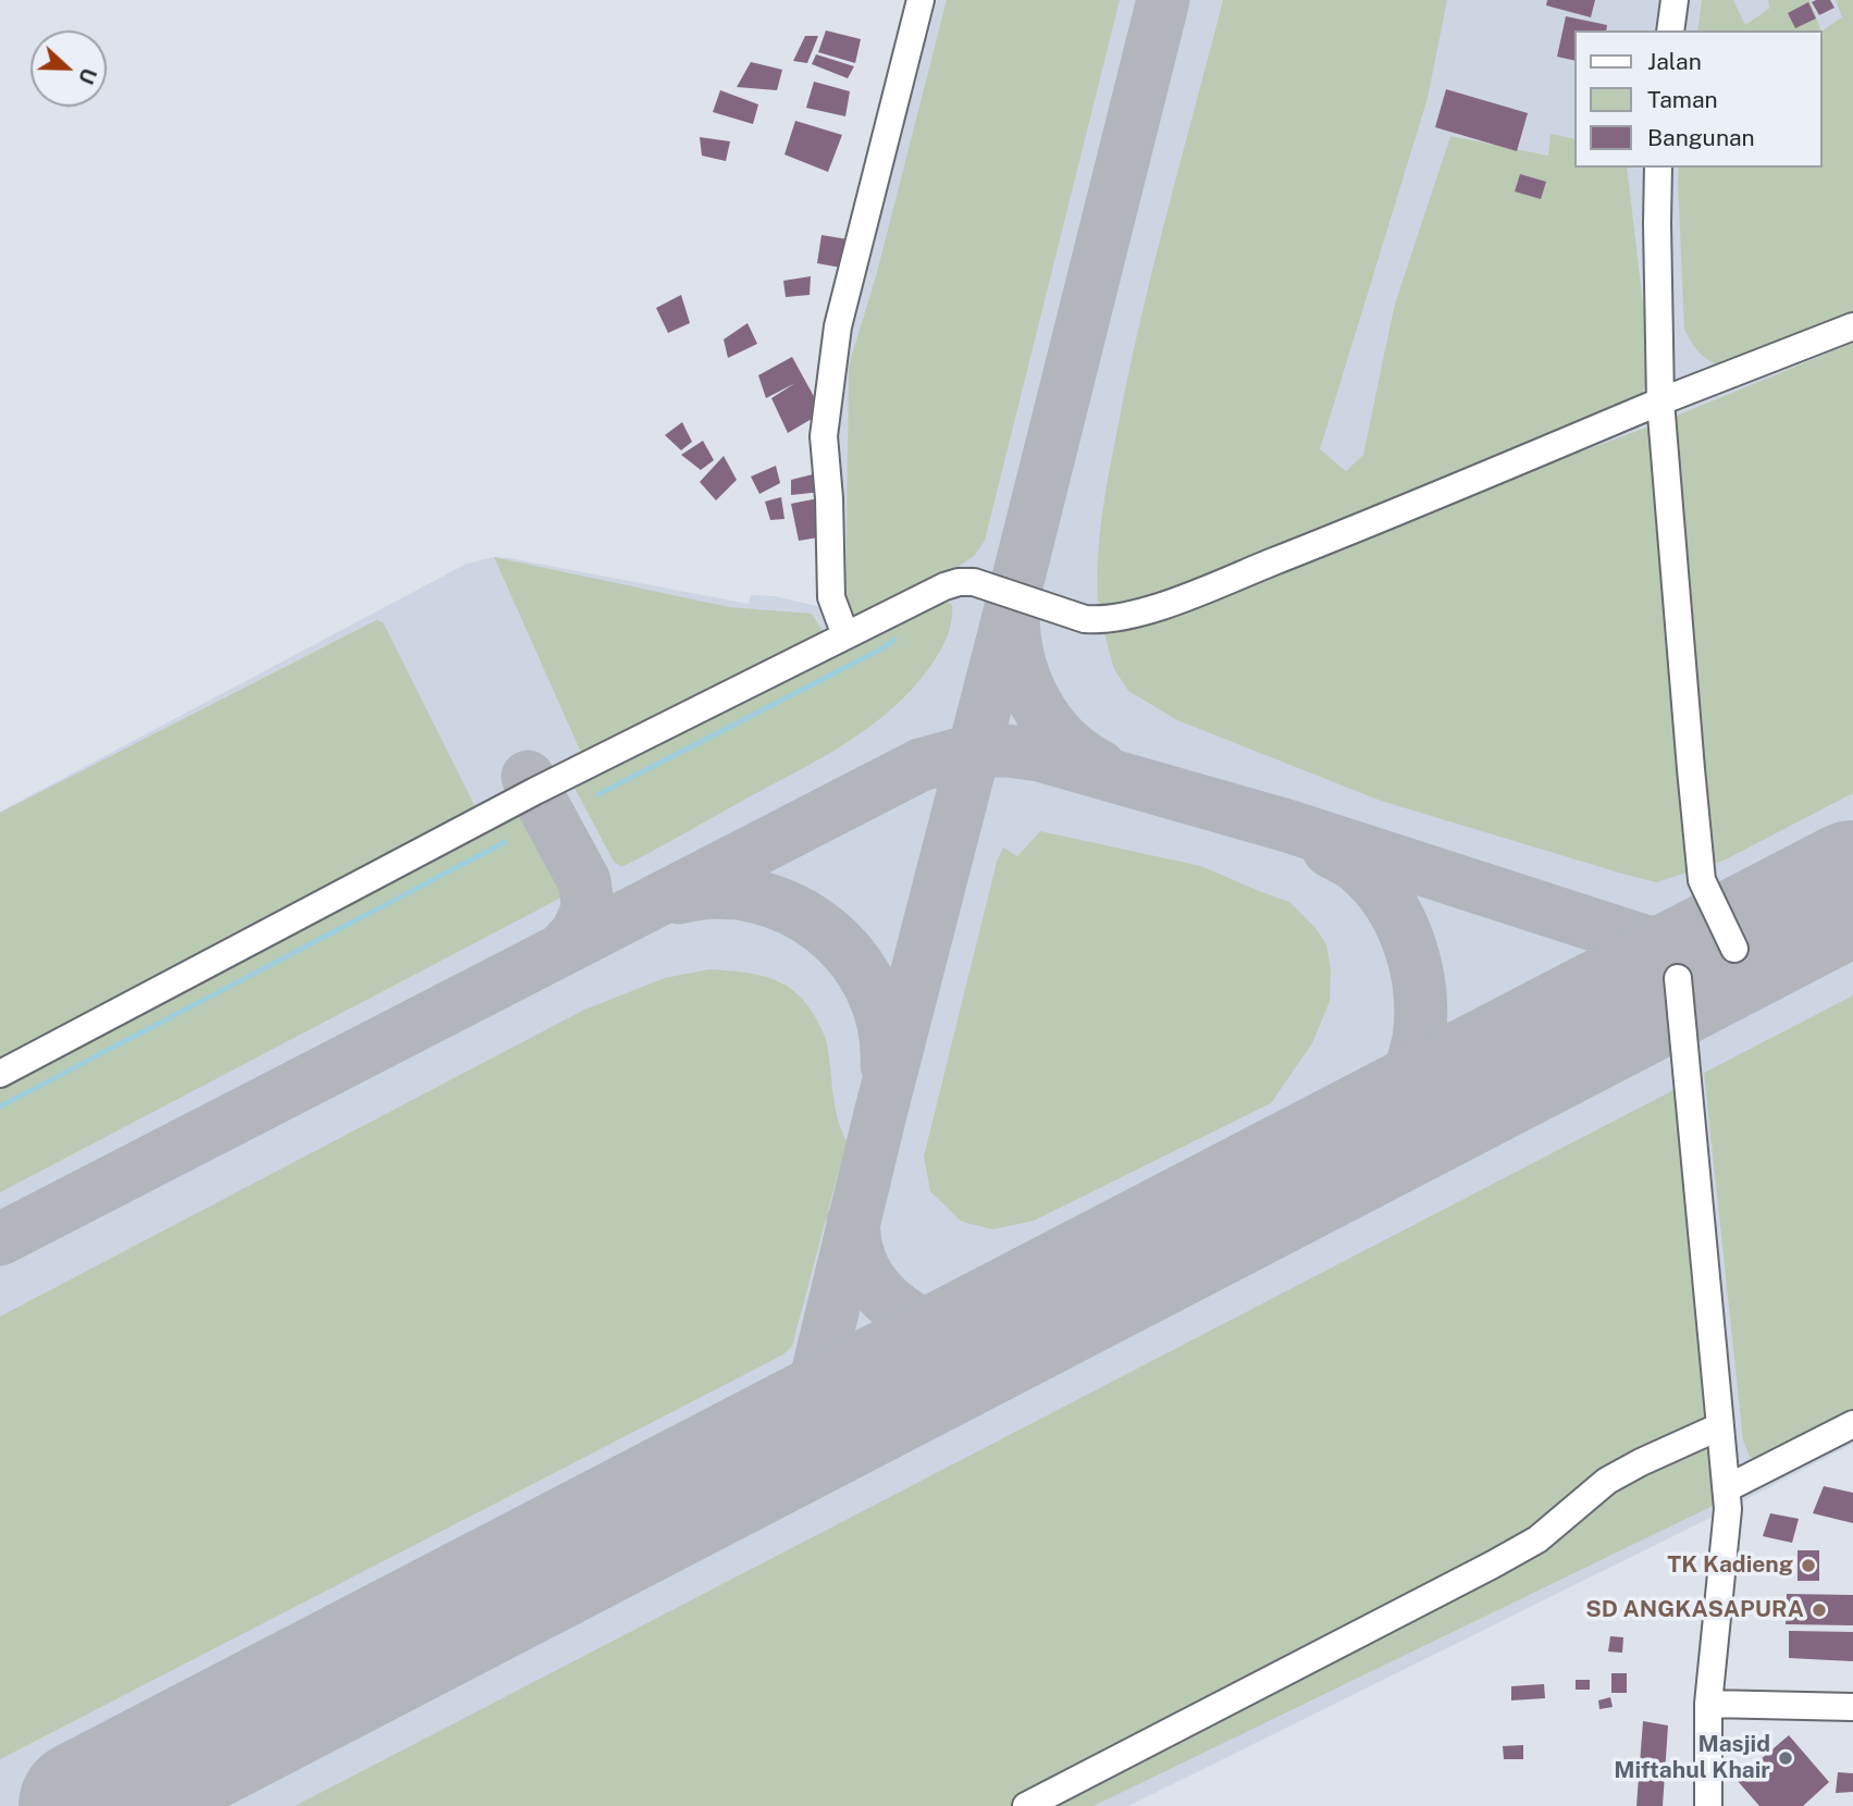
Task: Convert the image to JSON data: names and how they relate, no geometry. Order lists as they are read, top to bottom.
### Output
{
  "places": ["TK Kadieng", "SD ANGKASAPURA", "Masjid Miftahul Khair"],
  "legend": ["Jalan", "Taman", "Bangunan"],
  "north": "right"
}
